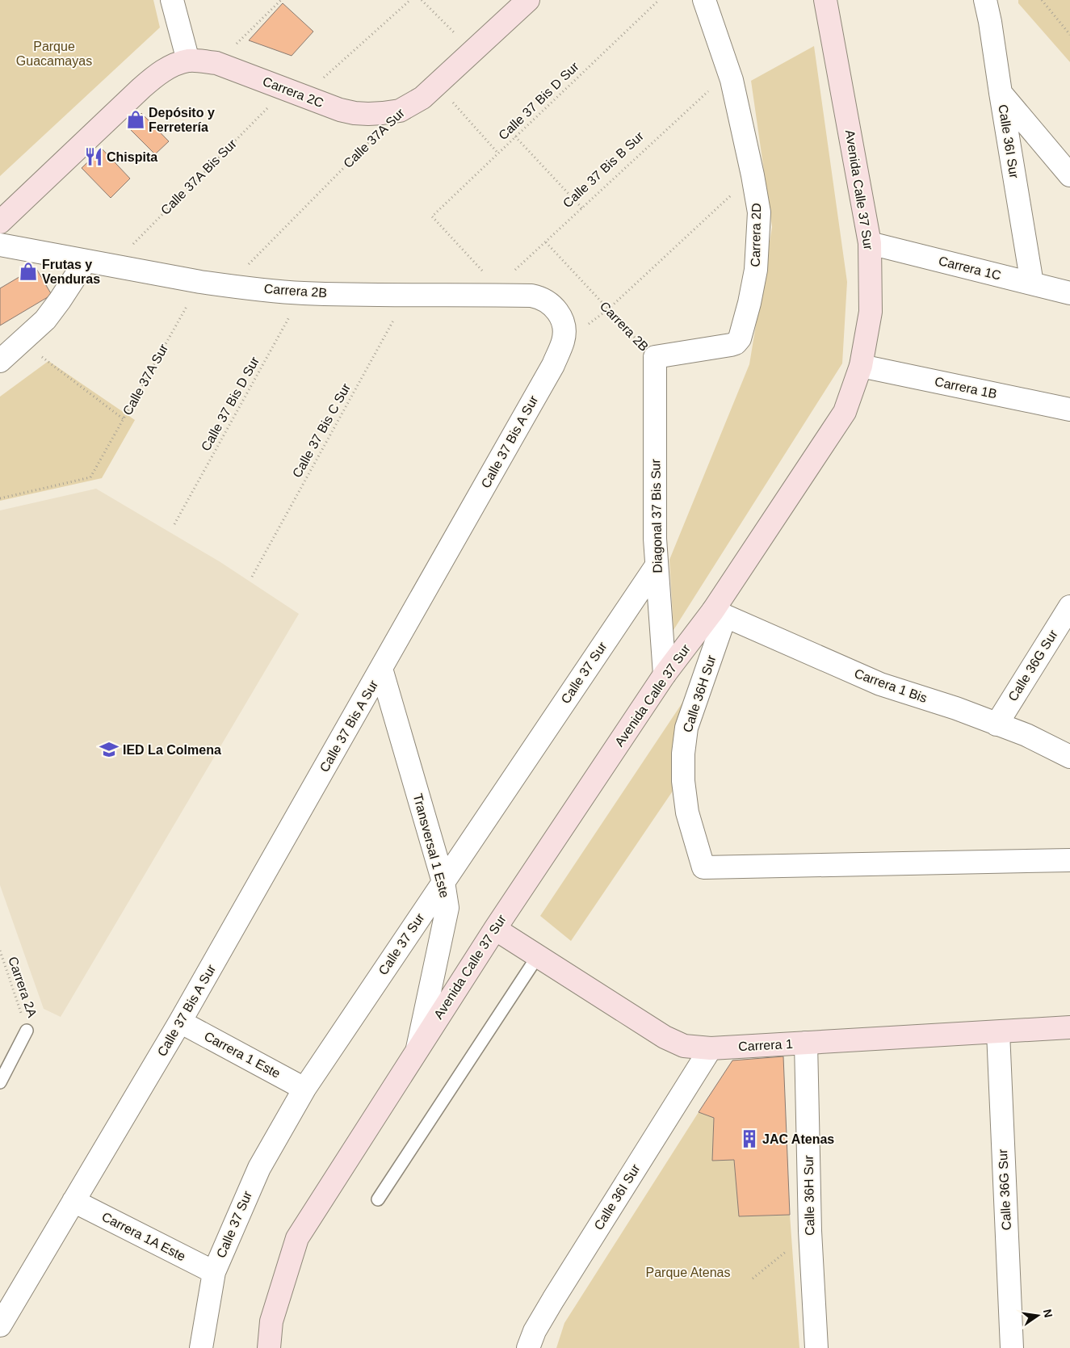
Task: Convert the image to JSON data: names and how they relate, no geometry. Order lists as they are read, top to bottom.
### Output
{
  "streets": {
    "main road": [
      "Carrera 2C",
      "Calle 37A Sur",
      "Avenida Calle 37 Sur",
      "Carrera 1"
    ],
    "street": [
      "Calle 36I Sur",
      "Carrera 2D",
      "Carrera 1C",
      "Carrera 2B",
      "Carrera 1B",
      "Calle 37 Bis A Sur",
      "Diagonal 37 Bis Sur",
      "Calle 36G Sur",
      "Calle 37 Sur",
      "Carrera 1 Bis",
      "Calle 36H Sur",
      "Transversal 1 Este",
      "Carrera 1 Este",
      "Carrera 1A Este"
    ],
    "path": [
      "Calle 37 Bis D Sur",
      "Calle 37 Bis B Sur",
      "Calle 37A Bis Sur",
      "Calle 37 Bis C Sur",
      "Carrera 2A"
    ]
  },
  "crossings": [
    ["Carrera 2C", "Calle 37A Sur"],
    ["Carrera 2C", "Calle 37A Bis Sur"],
    ["Calle 37 Bis D Sur", "Calle 37 Bis B Sur"],
    ["Calle 37 Bis D Sur", "Carrera 2B"],
    ["Calle 37A Sur", "Carrera 2B"],
    ["Calle 36I Sur", "Carrera 1C"],
    ["Calle 36I Sur", "Carrera 1"],
    ["Calle 37 Bis B Sur", "Carrera 2D"],
    ["Calle 37 Bis B Sur", "Carrera 2B"],
    ["Calle 37A Bis Sur", "Carrera 2B"],
    ["Avenida Calle 37 Sur", "Carrera 1C"],
    ["Avenida Calle 37 Sur", "Carrera 1B"],
    ["Avenida Calle 37 Sur", "Diagonal 37 Bis Sur"],
    ["Avenida Calle 37 Sur", "Carrera 1 Bis"],
    ["Avenida Calle 37 Sur", "Calle 36H Sur"],
    ["Avenida Calle 37 Sur", "Transversal 1 Este"],
    ["Avenida Calle 37 Sur", "Carrera 1"],
    ["Carrera 2D", "Carrera 2B"],
    ["Carrera 2D", "Diagonal 37 Bis Sur"],
    ["Carrera 2B", "Calle 37 Bis C Sur"],
    ["Carrera 2B", "Calle 37 Bis A Sur"],
    ["Carrera 2B", "Diagonal 37 Bis Sur"],
    ["Calle 37 Bis A Sur", "Transversal 1 Este"],
    ["Calle 37 Bis A Sur", "Carrera 1 Este"],
    ["Calle 37 Bis A Sur", "Carrera 1A Este"],
    ["Diagonal 37 Bis Sur", "Calle 37 Sur"],
    ["Calle 36G Sur", "Carrera 1 Bis"],
    ["Calle 36G Sur", "Carrera 1"],
    ["Calle 37 Sur", "Transversal 1 Este"],
    ["Calle 37 Sur", "Carrera 1 Este"],
    ["Calle 37 Sur", "Carrera 1A Este"],
    ["Carrera 1 Bis", "Calle 36H Sur"],
    ["Calle 36H Sur", "Carrera 1"]
  ],
  "parks": ["Parque Guacamayas", "Parque Atenas"],
  "places": {
    "shop": ["Depósito y Ferretería", "Frutas y Venduras"],
    "restaurant": ["Chispita"],
    "school or university": ["IED La Colmena"],
    "building": ["JAC Atenas"]
  },
  "north": "right"
}
